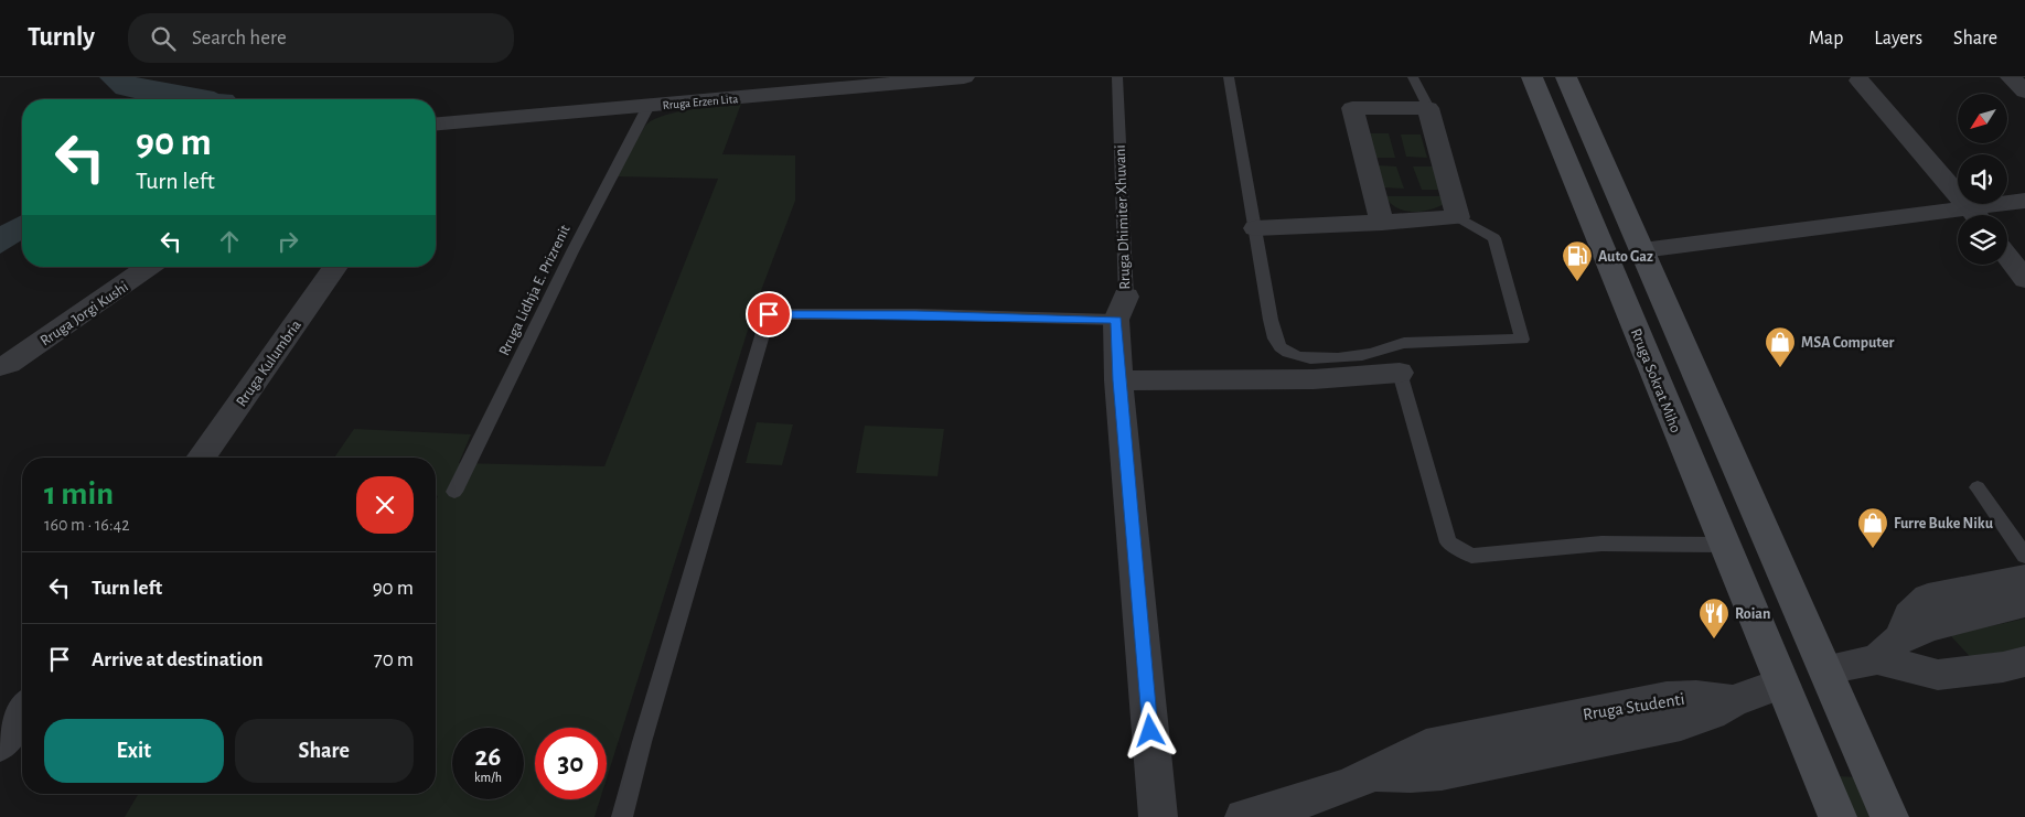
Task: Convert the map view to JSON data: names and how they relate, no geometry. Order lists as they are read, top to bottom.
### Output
{
  "streets": {
    "main road": ["Rruga Sokrat Miho"],
    "street": [
      "Rruga Erzen Lita",
      "Rruga Dhimiter Xhuvani",
      "Rruga Jorgi Kushi",
      "Rruga Kulumbria",
      "Rruga Studenti"
    ],
    "lane": ["Rruga Lidhja E. Prizrenit"]
  },
  "crossings": [
    ["Rruga Erzen Lita", "Rruga Lidhja E. Prizrenit"],
    ["Rruga Sokrat Miho", "Rruga Studenti"]
  ],
  "places": {
    "fuel station": ["Auto Gaz"],
    "shop": ["MSA Computer", "Furre Buke Niku"],
    "restaurant": ["Roian"]
  },
  "north": "bottom left",
  "page": {
    "header": "Turnly",
    "search": "Search here",
    "nav": ["Map", "Layers", "Share"],
    "turn": ["90 m", "Turn left"],
    "heading": ["1 min", "160 m · 16:42"],
    "list": [
      {
        "name": "Turn left",
        "value": "90 m"
      },
      {
        "name": "Arrive at destination",
        "value": "70 m"
      }
    ],
    "buttons": ["Exit", "Share"],
    "speed": "26 km/h",
    "limit": "30"
  }
}
